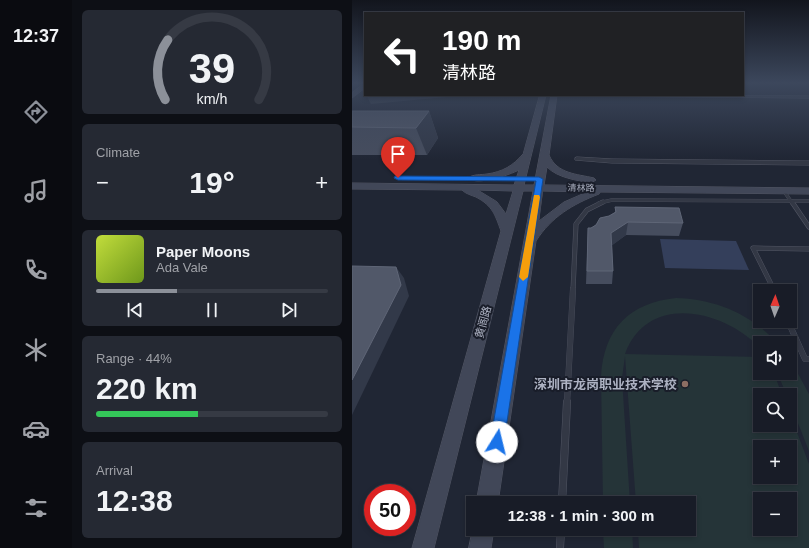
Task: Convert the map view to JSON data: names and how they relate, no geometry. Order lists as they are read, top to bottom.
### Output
{
  "streets": {
    "main road": ["清林路", "黄阁路"]
  },
  "crossings": [
    ["清林路", "黄阁路"]
  ],
  "places": ["深圳市龙岗职业技术学校"],
  "north": "top",
  "page": {
    "tabs": "12:37",
    "turn": ["190 m", "清林路"],
    "tile": [
      "Climate",
      ["Range · 44%", "220 km"],
      ["Arrival", "12:38"]
    ],
    "heat": ["−", "19°", "+"],
    "song": ["Paper Moons", "Ada Vale"],
    "map_buttons": ["+", "−"],
    "limit": "50",
    "trip": "12:38 · 1 min · 300 m",
    "gauge": ["39", "km/h"]
  }
}
